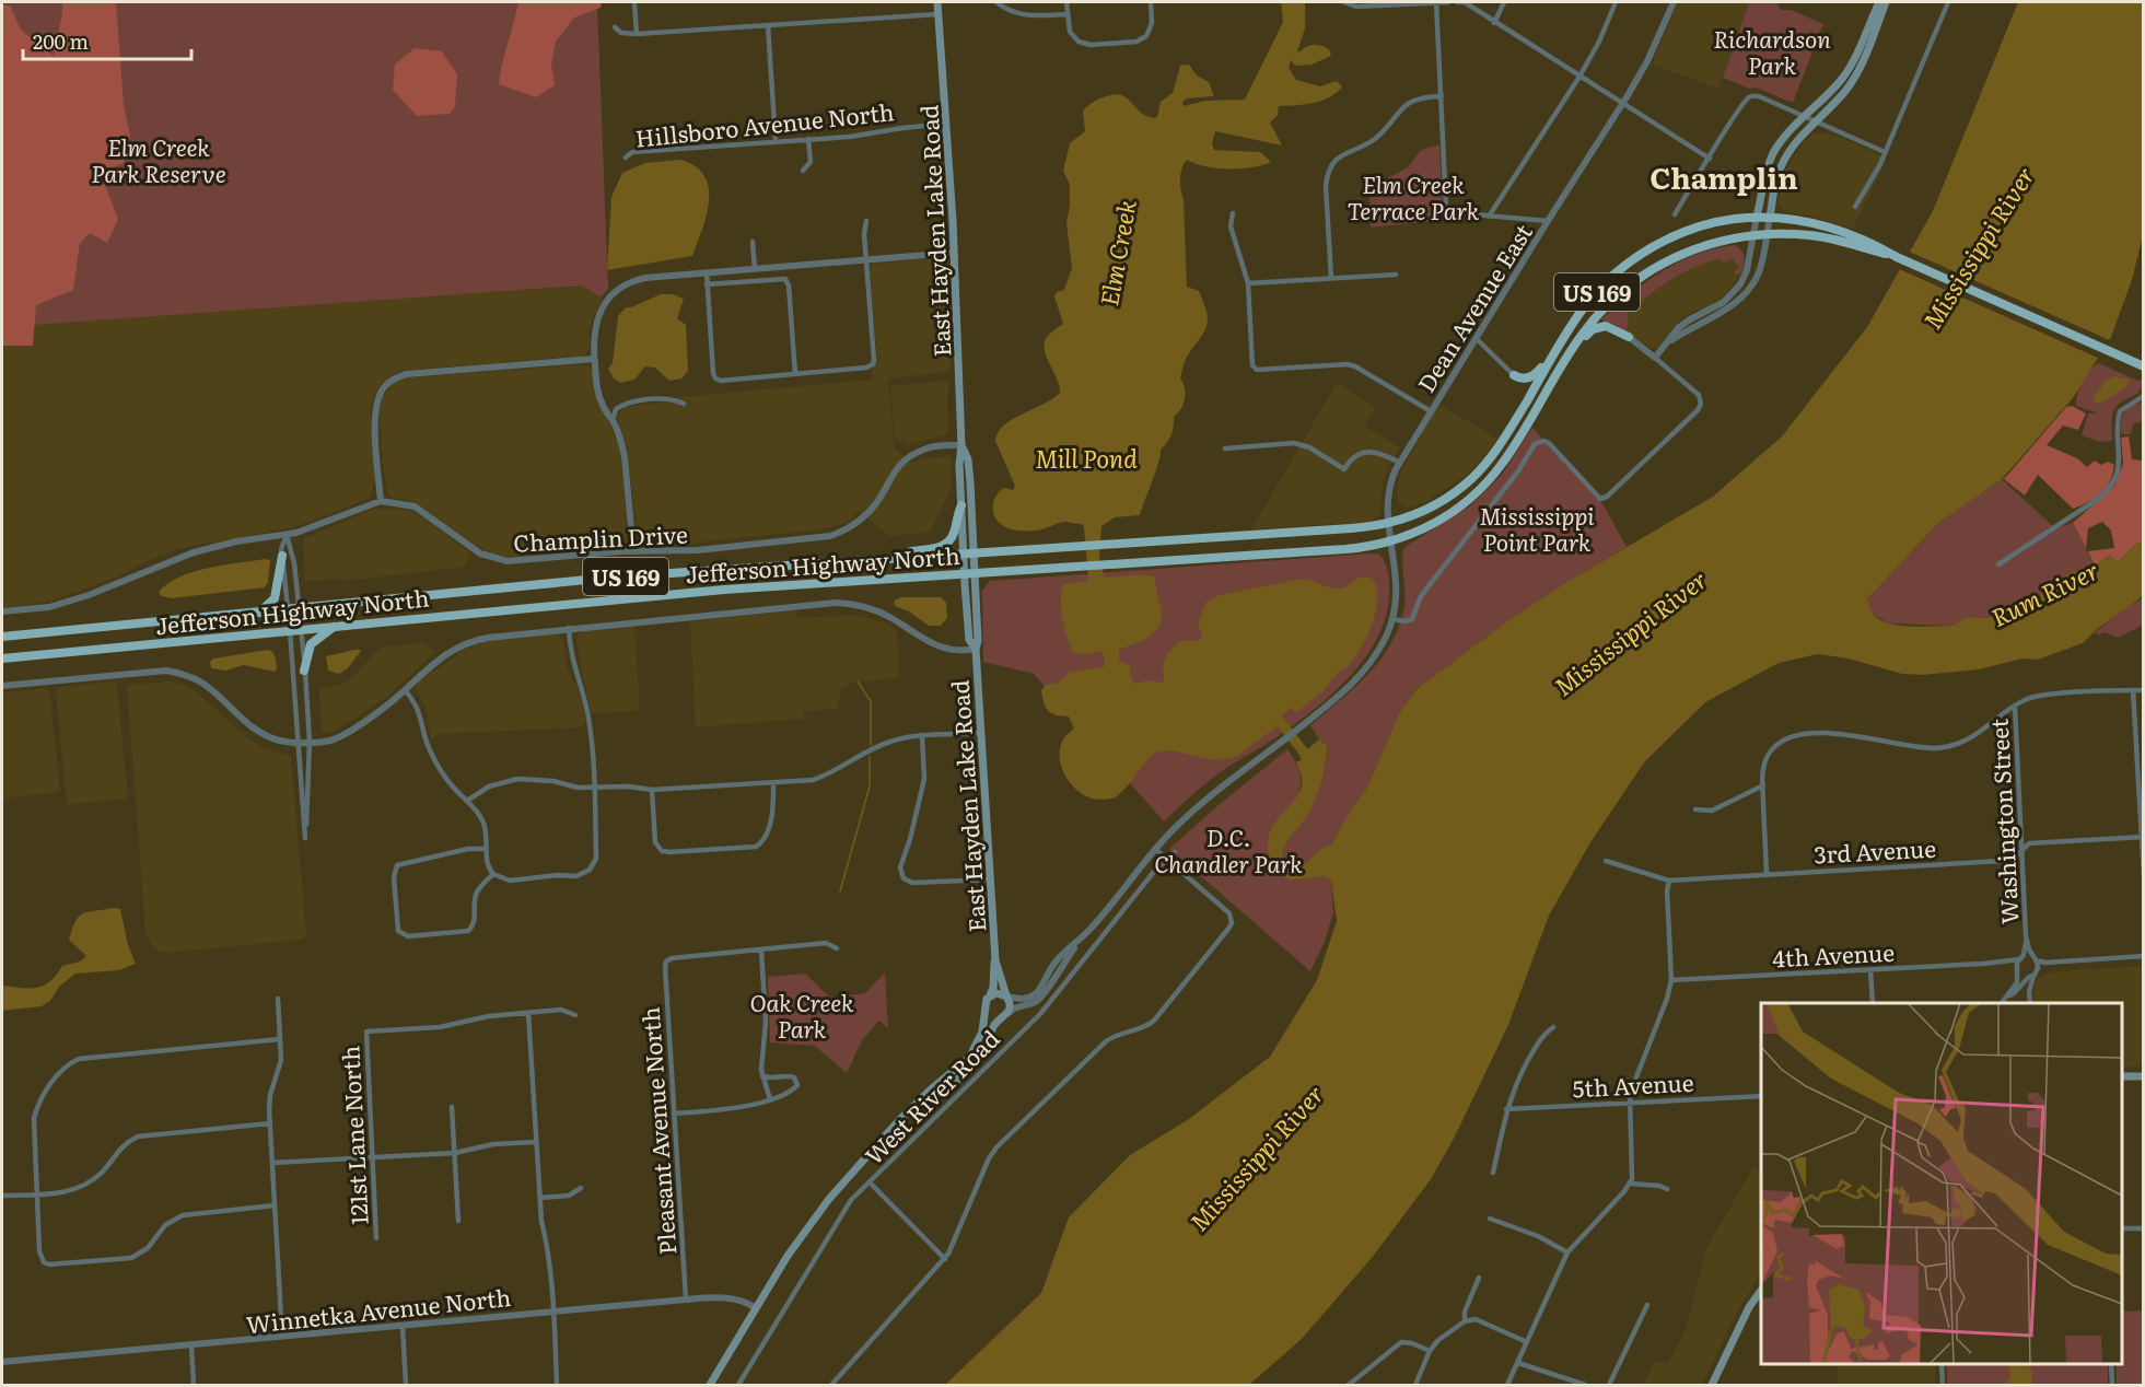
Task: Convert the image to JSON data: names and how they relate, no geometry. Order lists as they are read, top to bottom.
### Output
{
  "streets": {
    "highway": ["US 169", "Jefferson Highway North"],
    "main road": ["East Hayden Lake Road", "West River Road"],
    "street": [
      "Hillsboro Avenue North",
      "Dean Avenue East",
      "Champlin Drive",
      "Washington Street",
      "3rd Avenue",
      "4th Avenue",
      "5th Avenue",
      "Pleasant Avenue North",
      "121st Lane North",
      "Winnetka Avenue North"
    ]
  },
  "crossings": [
    ["Hillsboro Avenue North", "East Hayden Lake Road"],
    ["East Hayden Lake Road", "Champlin Drive"],
    ["East Hayden Lake Road", "Jefferson Highway North"],
    ["East Hayden Lake Road", "West River Road"],
    ["US 169", "Dean Avenue East"],
    ["US 169", "Jefferson Highway North"],
    ["Dean Avenue East", "Jefferson Highway North"],
    ["Dean Avenue East", "West River Road"],
    ["Jefferson Highway North", "West River Road"],
    ["Washington Street", "3rd Avenue"],
    ["Washington Street", "4th Avenue"],
    ["West River Road", "Winnetka Avenue North"],
    ["Pleasant Avenue North", "Winnetka Avenue North"]
  ],
  "districts": ["Champlin"],
  "water": [
    "Mississippi River",
    "Elm Creek",
    "Mill Pond",
    "Rum River"
  ],
  "parks": [
    "Richardson Park",
    "Elm Creek Park Reserve",
    "Elm Creek Terrace Park",
    "Mississippi Point Park",
    "D.C. Chandler Park",
    "Oak Creek Park"
  ],
  "scale_bar": "200 m"
}
